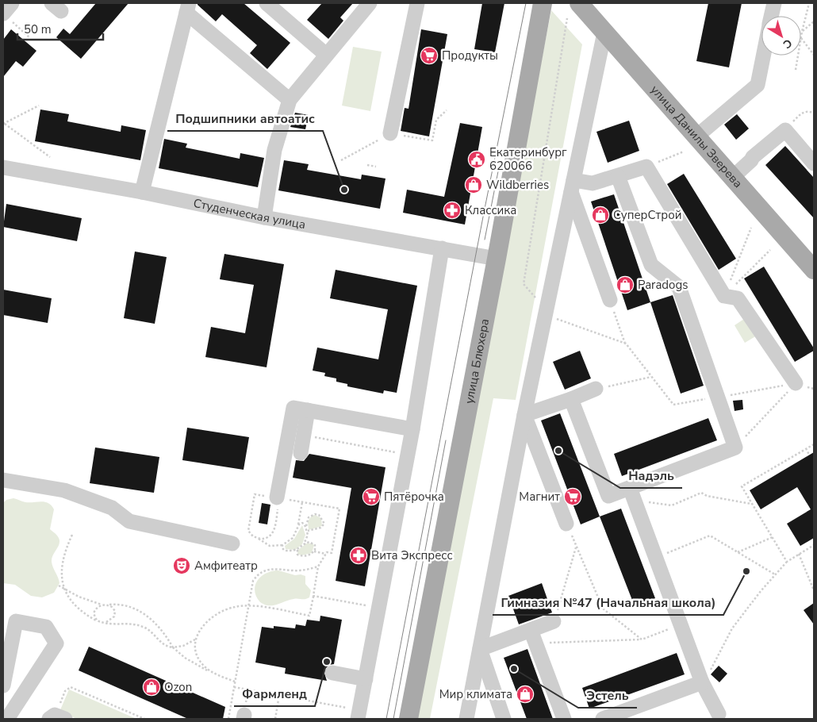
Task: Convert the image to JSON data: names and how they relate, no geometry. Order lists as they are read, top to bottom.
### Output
{
  "streets": {
    "main road": ["улица Данилы Зверева", "улица Блюхера"],
    "street": ["Студенческая улица"]
  },
  "crossings": [
    ["Студенческая улица", "улица Блюхера"]
  ],
  "places": {
    "supermarket": ["Продукты", "Пятёрочка", "Магнит"],
    "public building": ["Екатеринбург 620066"],
    "shop": [
      "Wildberries",
      "СуперСтрой",
      "Paradogs",
      "Ozon",
      "Мир климата"
    ],
    "other": [
      "Подшипники автоатис",
      "Надэль",
      "Гимназия №47 (Начальная школа)",
      "Фармленд",
      "Эстель"
    ],
    "pharmacy": ["Классика", "Вита Экспресс"],
    "theatre": ["Амфитеатр"]
  },
  "scale_bar": "50 m",
  "north": "bottom right"
}
